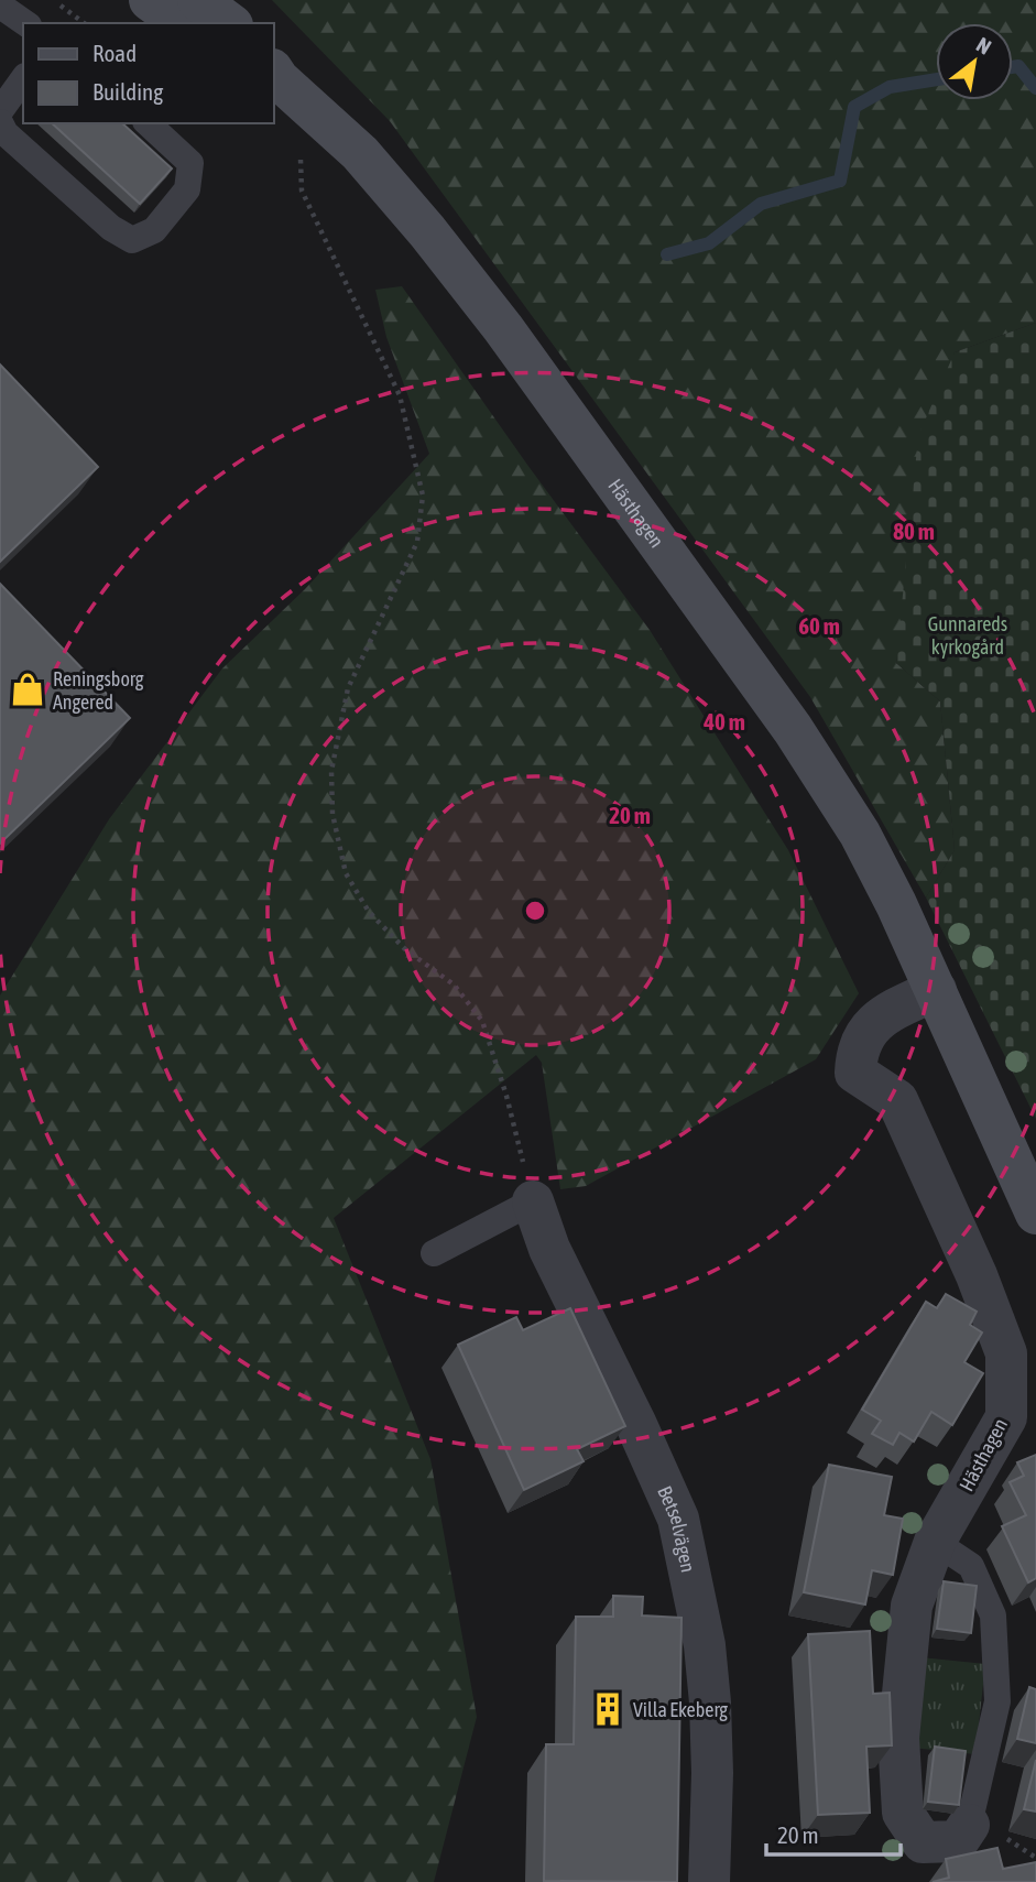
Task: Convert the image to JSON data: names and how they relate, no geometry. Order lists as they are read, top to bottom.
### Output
{
  "streets": {
    "street": ["Hästhagen", "Betselvägen"]
  },
  "parks": ["Gunnareds kyrkogård"],
  "places": {
    "shop": ["Reningsborg Angered"],
    "building": ["Villa Ekeberg"]
  },
  "legend": ["Road", "Building"],
  "scale_bar": "20 m",
  "north": "top right",
  "rings": [
    "80 m",
    "60 m",
    "40 m",
    "20 m"
  ]
}
